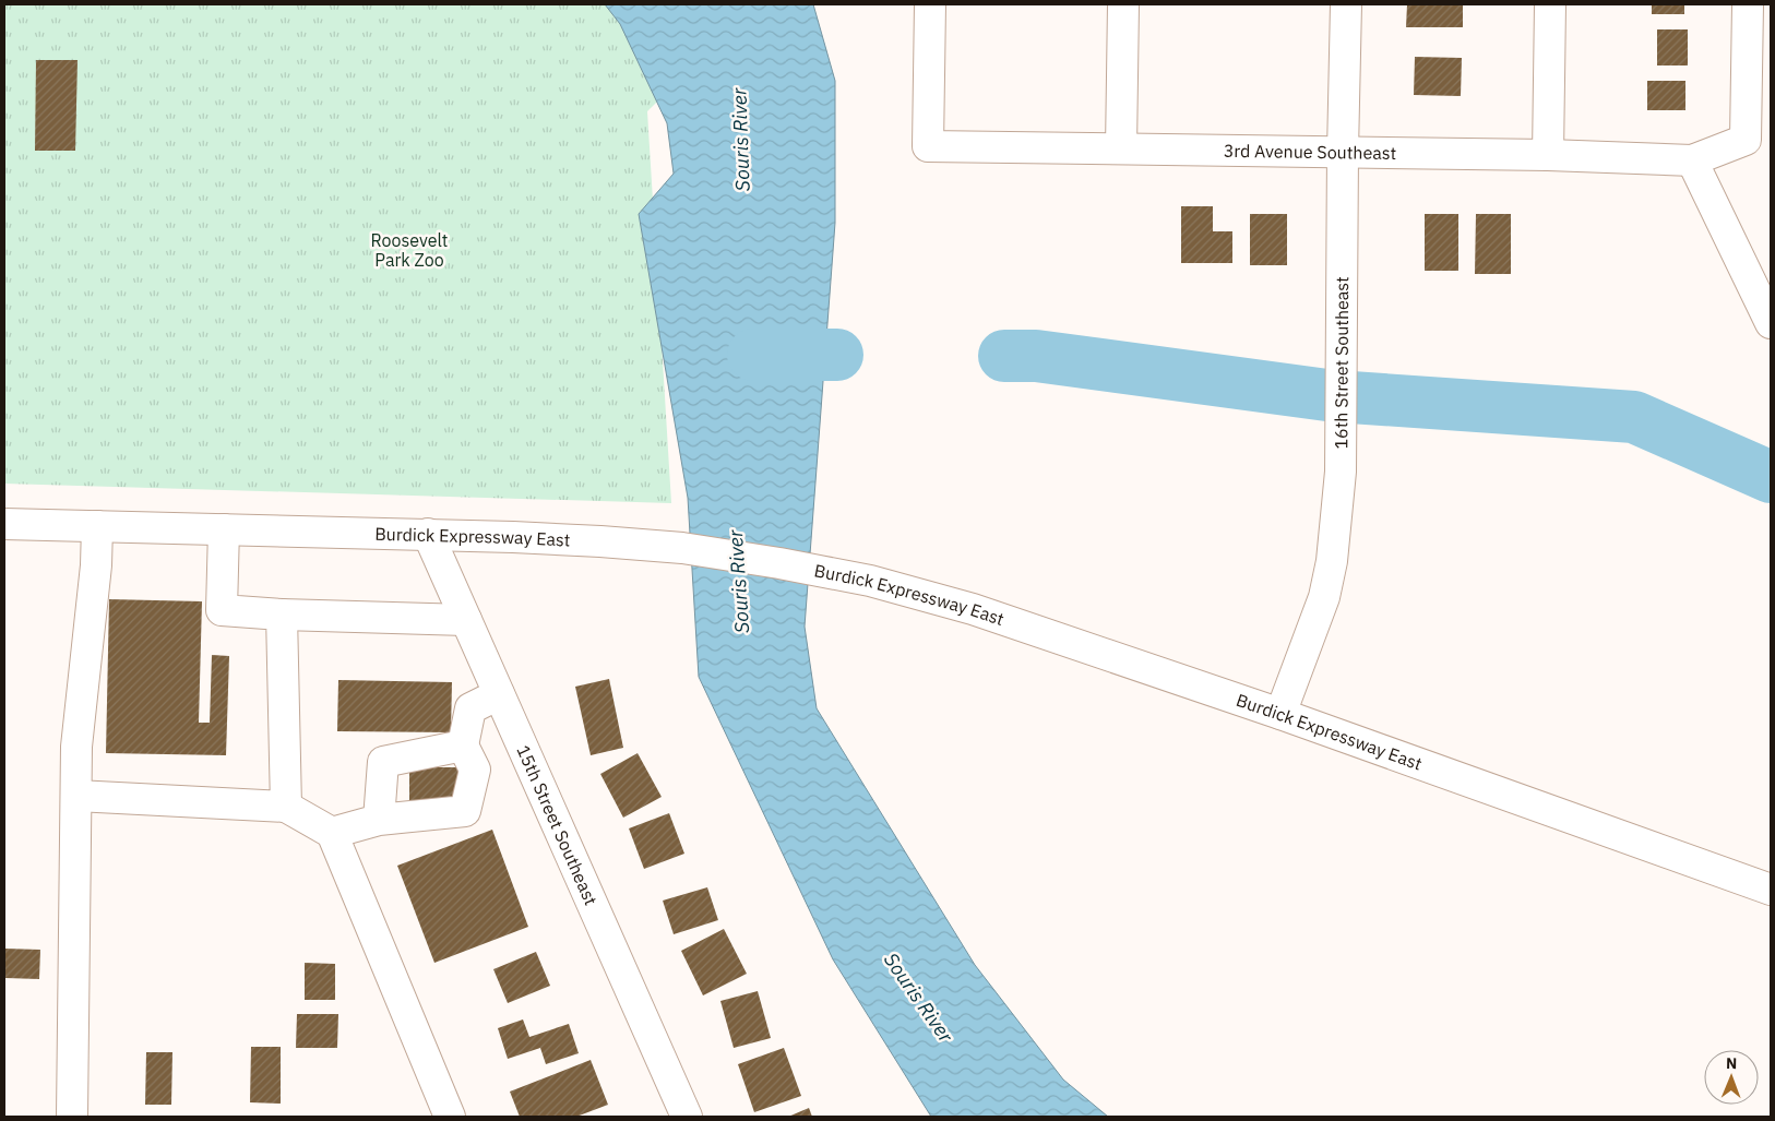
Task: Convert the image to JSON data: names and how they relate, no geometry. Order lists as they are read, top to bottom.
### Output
{
  "streets": {
    "street": [
      "3rd Avenue Southeast",
      "16th Street Southeast",
      "Burdick Expressway East",
      "15th Street Southeast"
    ]
  },
  "crossings": [
    ["3rd Avenue Southeast", "16th Street Southeast"],
    ["16th Street Southeast", "Burdick Expressway East"],
    ["Burdick Expressway East", "15th Street Southeast"]
  ],
  "water": ["Souris River"],
  "parks": ["Roosevelt Park Zoo"],
  "north": "top"
}
